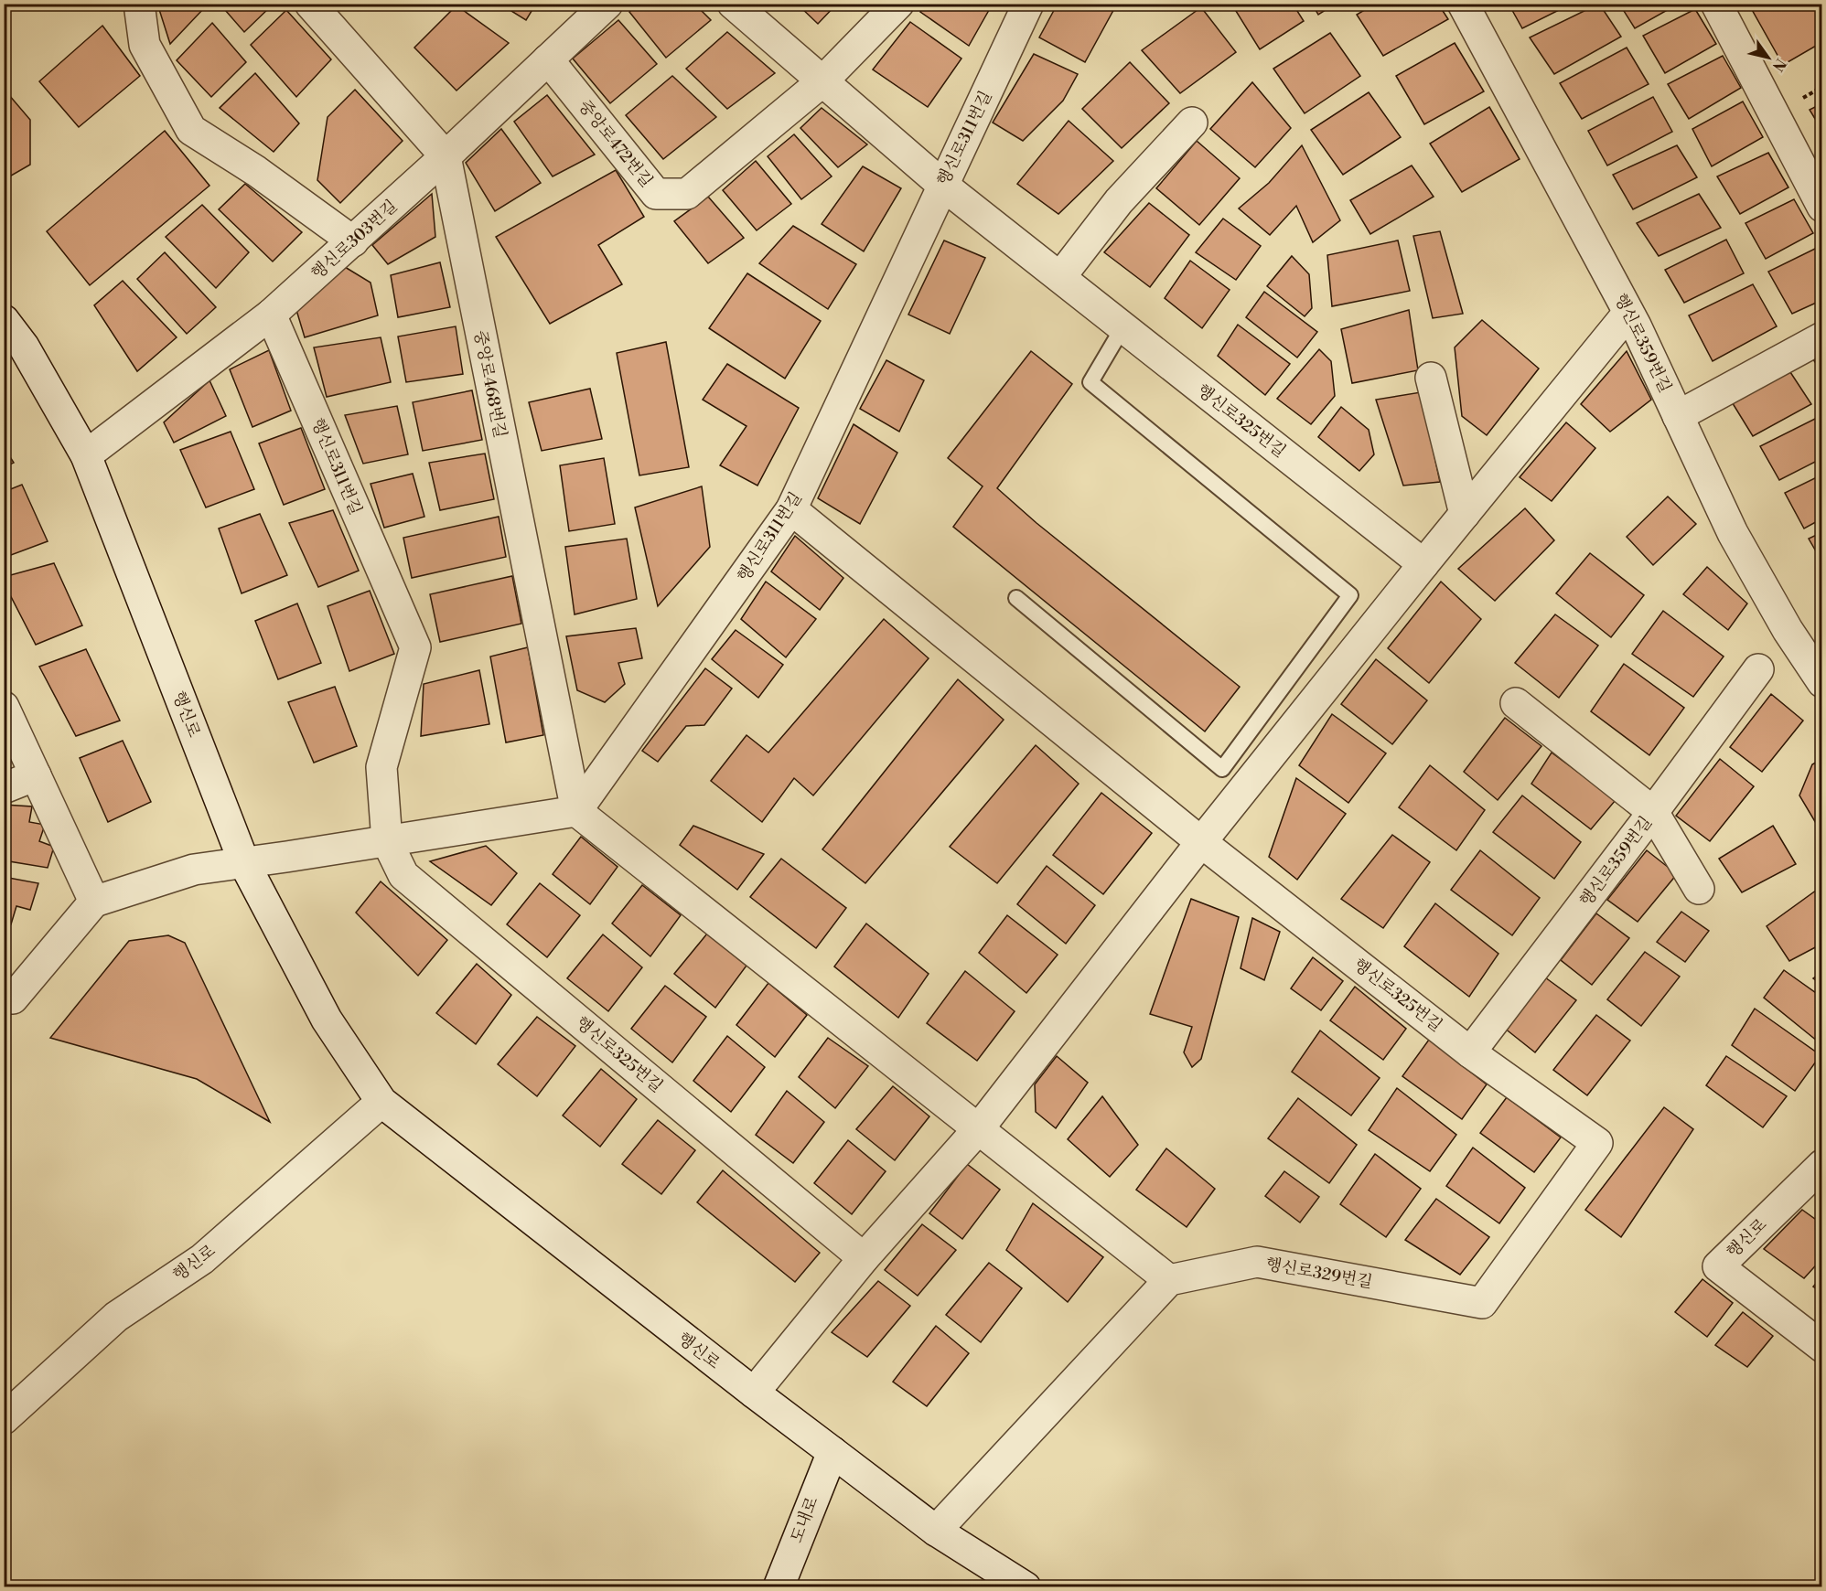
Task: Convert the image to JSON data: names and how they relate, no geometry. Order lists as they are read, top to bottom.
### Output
{
  "streets": {
    "street": [
      "행신로311번길",
      "중앙로472번길",
      "행신로303번길",
      "행신로359번길",
      "중앙로468번길",
      "행신로325번길",
      "행신로",
      "행신로329번길",
      "도내로"
    ]
  },
  "crossings": [
    ["행신로311번길", "행신로303번길"],
    ["행신로311번길", "중앙로468번길"],
    ["행신로311번길", "행신로325번길"],
    ["중앙로472번길", "행신로303번길"],
    ["행신로303번길", "중앙로468번길"],
    ["행신로303번길", "행신로"],
    ["행신로359번길", "행신로325번길"],
    ["행신로325번길", "행신로329번길"],
    ["행신로", "도내로"]
  ],
  "north": "bottom right"
}
